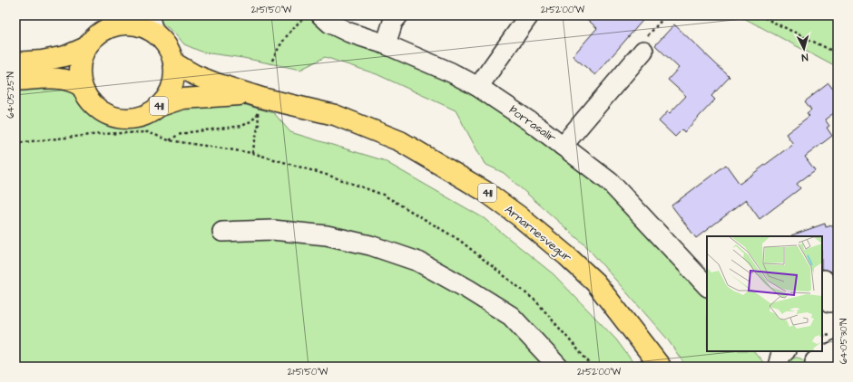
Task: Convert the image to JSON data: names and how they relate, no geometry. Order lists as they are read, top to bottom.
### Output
{
  "streets": {
    "main road": ["411", "Arnarnesvegur"],
    "street": ["Þorrasalir"]
  },
  "crossings": [
    ["411", "Arnarnesvegur"]
  ],
  "north": "bottom",
  "coordinates": [
    "21°51'50\"W",
    "21°52'00\"W",
    "64°05'25\"N",
    "64°05'30\"N"
  ]
}
